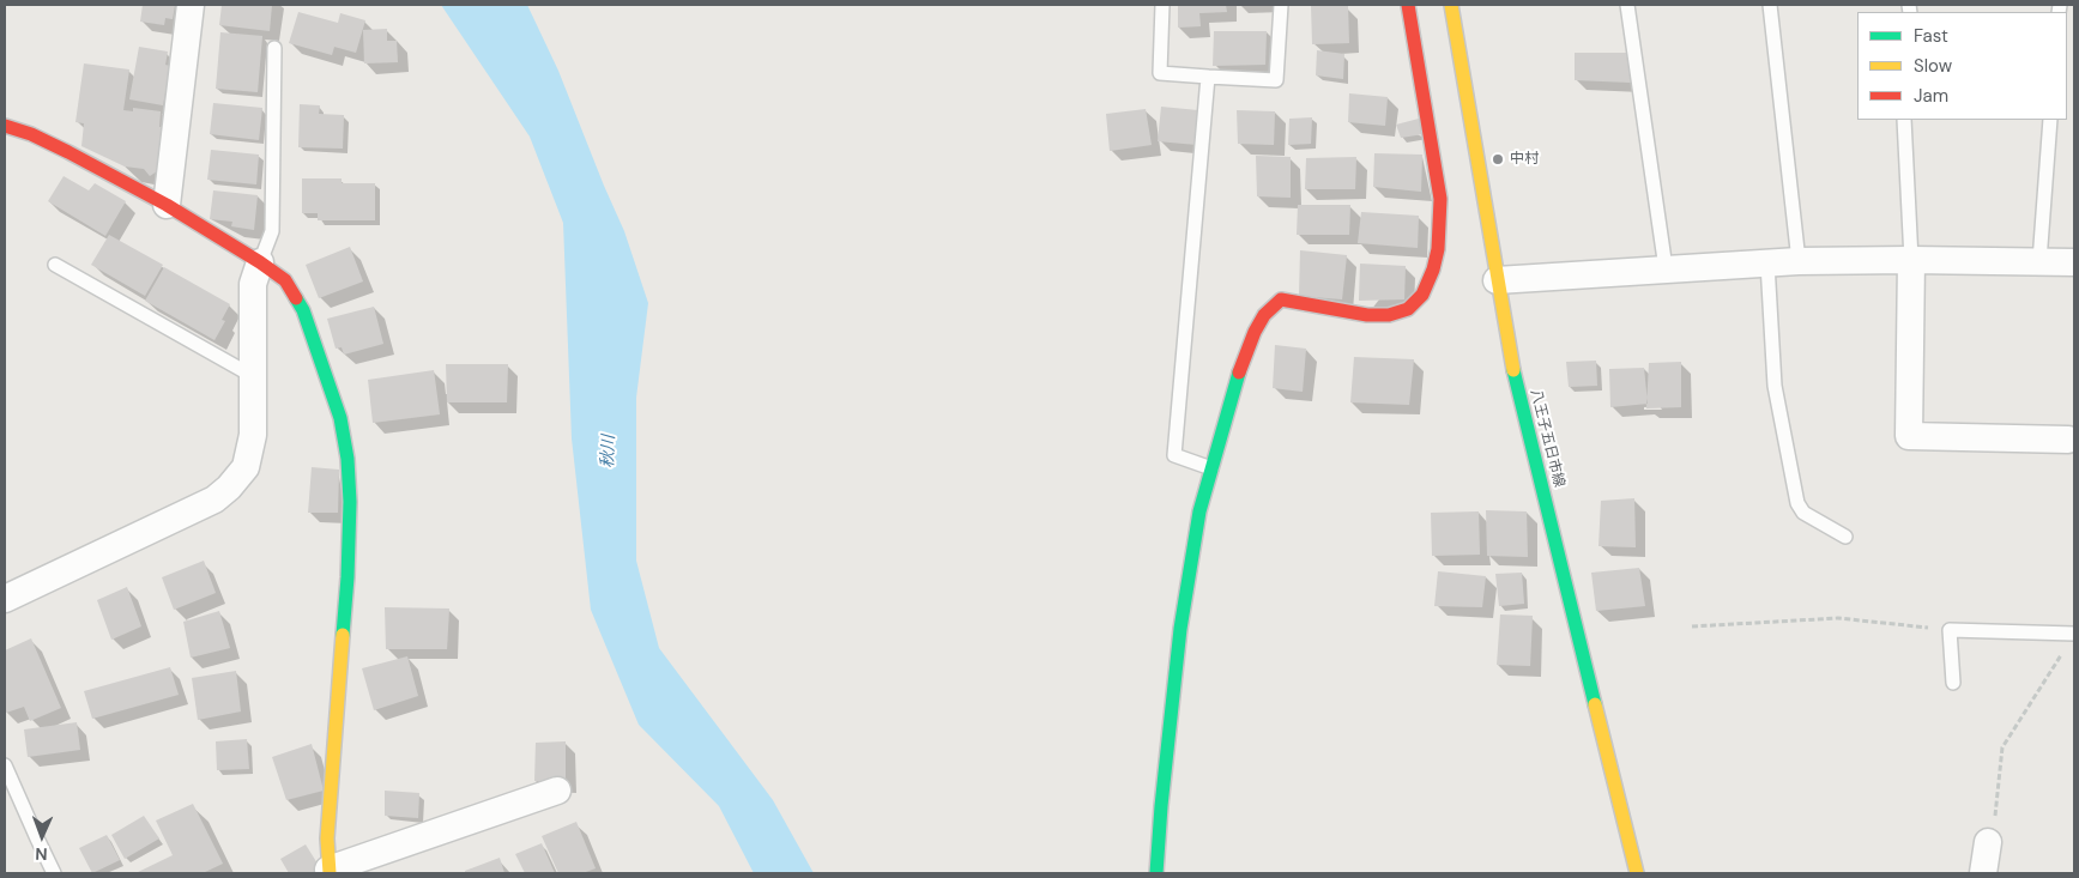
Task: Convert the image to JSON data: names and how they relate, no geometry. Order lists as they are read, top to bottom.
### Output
{
  "streets": {
    "street": ["八王子五日市線"]
  },
  "water": ["秋川"],
  "places": ["中村"],
  "legend": ["Fast", "Slow", "Jam"],
  "north": "bottom"
}
